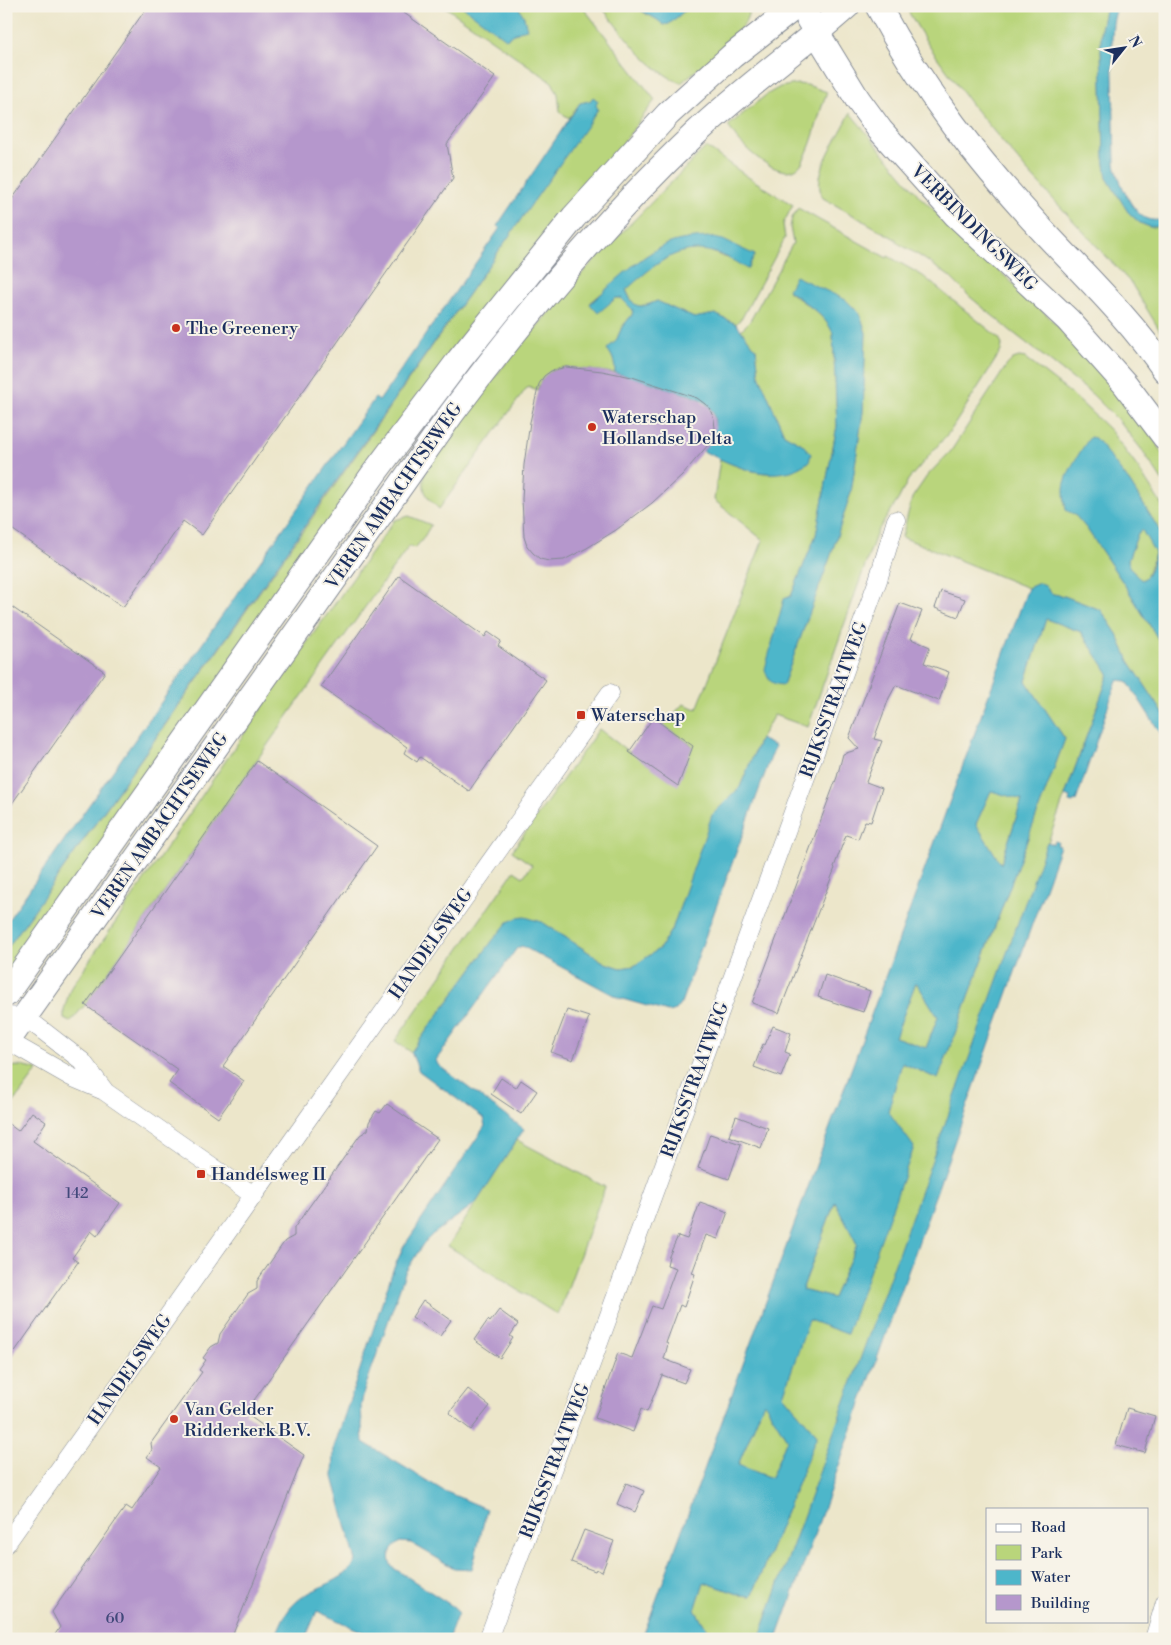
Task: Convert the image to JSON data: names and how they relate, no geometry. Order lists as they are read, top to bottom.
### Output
{
  "streets": {
    "main road": ["VERBINDINGSWEG", "VEREN AMBACHTSEWEG"],
    "street": ["RIJKSSTRAATWEG", "HANDELSWEG"]
  },
  "crossings": [
    ["VERBINDINGSWEG", "VEREN AMBACHTSEWEG"]
  ],
  "places": {
    "other": ["The Greenery", "Waterschap Hollandse Delta", "Van Gelder Ridderkerk B.V."],
    "transit": ["Waterschap", "Handelsweg II"]
  },
  "house_numbers": ["142", "60"],
  "legend": [
    "Road",
    "Park",
    "Water",
    "Building"
  ],
  "north": "top right"
}
